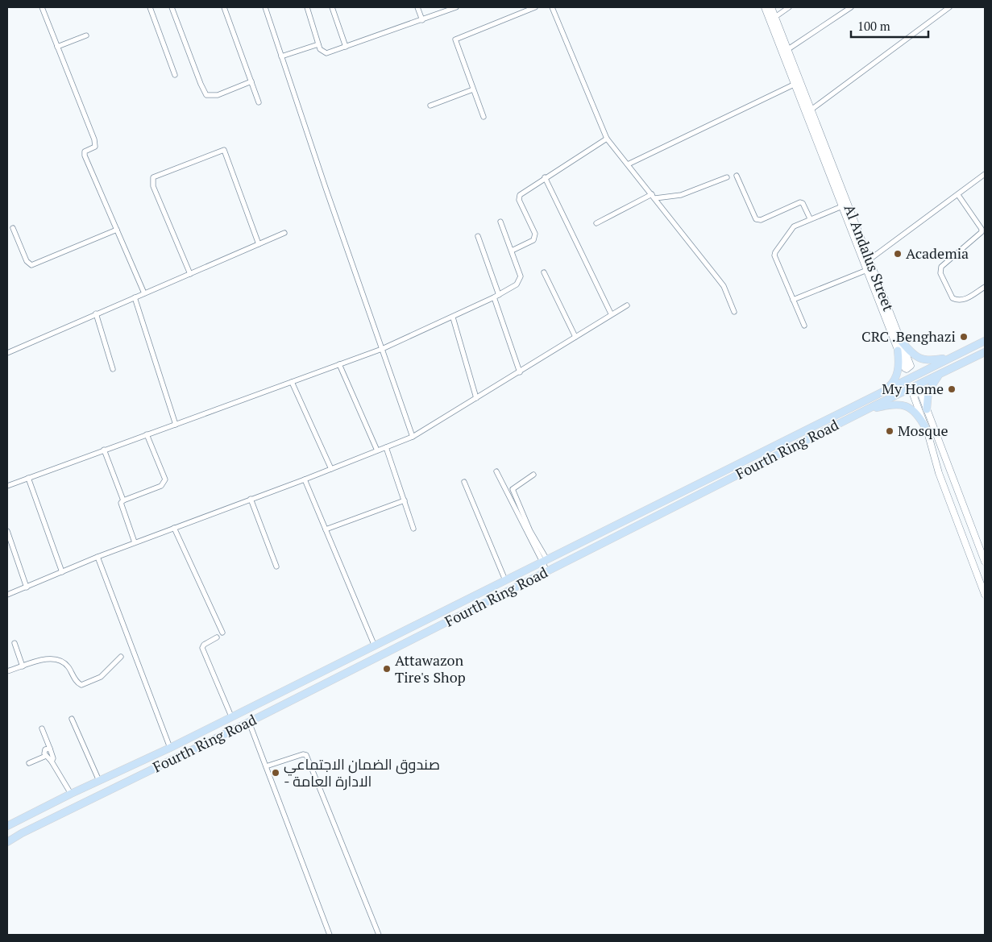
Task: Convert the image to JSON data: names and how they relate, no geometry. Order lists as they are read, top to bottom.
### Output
{
  "streets": {
    "main road": ["Al Andalus Street", "Fourth Ring Road"]
  },
  "places": [
    "Academia",
    "CRC .Benghazi",
    "My Home",
    "Mosque",
    "Attawazon Tire's Shop",
    "صندوق الضمان الاجتماعي - الادارة العامة"
  ],
  "scale_bar": "100 m"
}
